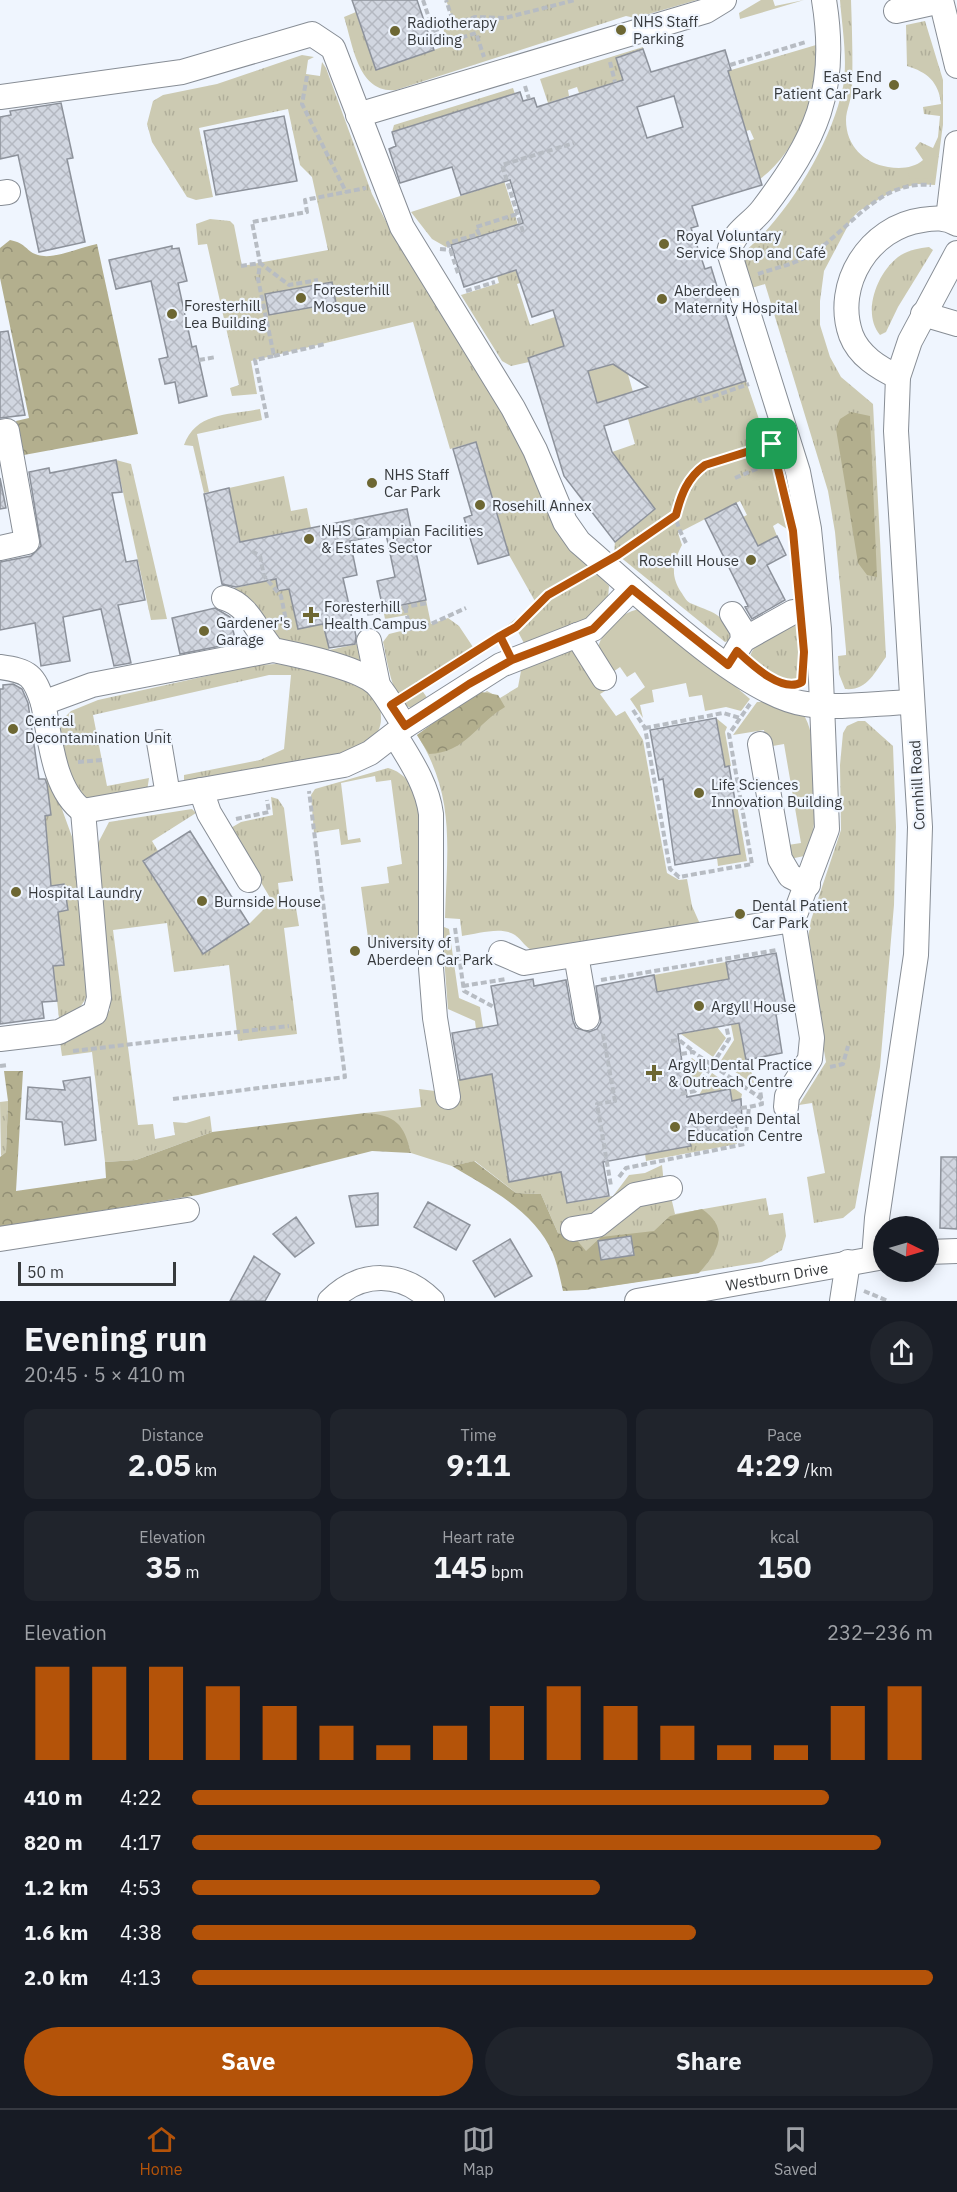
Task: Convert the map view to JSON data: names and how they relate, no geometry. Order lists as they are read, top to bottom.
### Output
{
  "streets": {
    "street": ["Cornhill Road", "Westburn Drive"]
  },
  "places": {
    "other": [
      "NHS Staff Parking",
      "Radiotherapy Building",
      "East End Patient Car Park",
      "Royal Voluntary Service Shop and Café",
      "Foresterhill Mosque",
      "Aberdeen Maternity Hospital",
      "Foresterhill Lea Building",
      "NHS Staff Car Park",
      "Rosehill Annex",
      "NHS Grampian Facilities & Estates Sector",
      "Rosehill House",
      "Gardener's Garage",
      "Central Decontamination Unit",
      "Life Sciences Innovation Building",
      "Hospital Laundry",
      "Burnside House",
      "Dental Patient Car Park",
      "University of Aberdeen Car Park",
      "Argyll House",
      "Aberdeen Dental Education Centre"
    ],
    "health": ["Foresterhill Health Campus", "Argyll Dental Practice & Outreach Centre"]
  },
  "scale_bar": "50 m",
  "north": "right",
  "page": {
    "scale": "50 m",
    "heading": ["Evening run", "20:45 · 5 × 410 m"],
    "stats": [
      ["Distance", "2.05 km"],
      ["Time", "9:11"],
      ["Pace", "4:29 /km"],
      ["Elevation", "35 m"],
      ["Heart rate", "145 bpm"],
      ["kcal", "150"]
    ],
    "chart": ["Elevation", "232–236 m"],
    "list": [
      {
        "name": "410 m",
        "note": "4:22"
      },
      {
        "name": "820 m",
        "note": "4:17"
      },
      {
        "name": "1.2 km",
        "note": "4:53"
      },
      {
        "name": "1.6 km",
        "note": "4:38"
      },
      {
        "name": "2.0 km",
        "note": "4:13"
      }
    ],
    "buttons": ["Save", "Share"],
    "tabs": ["Home", "Map", "Saved"]
  }
}
